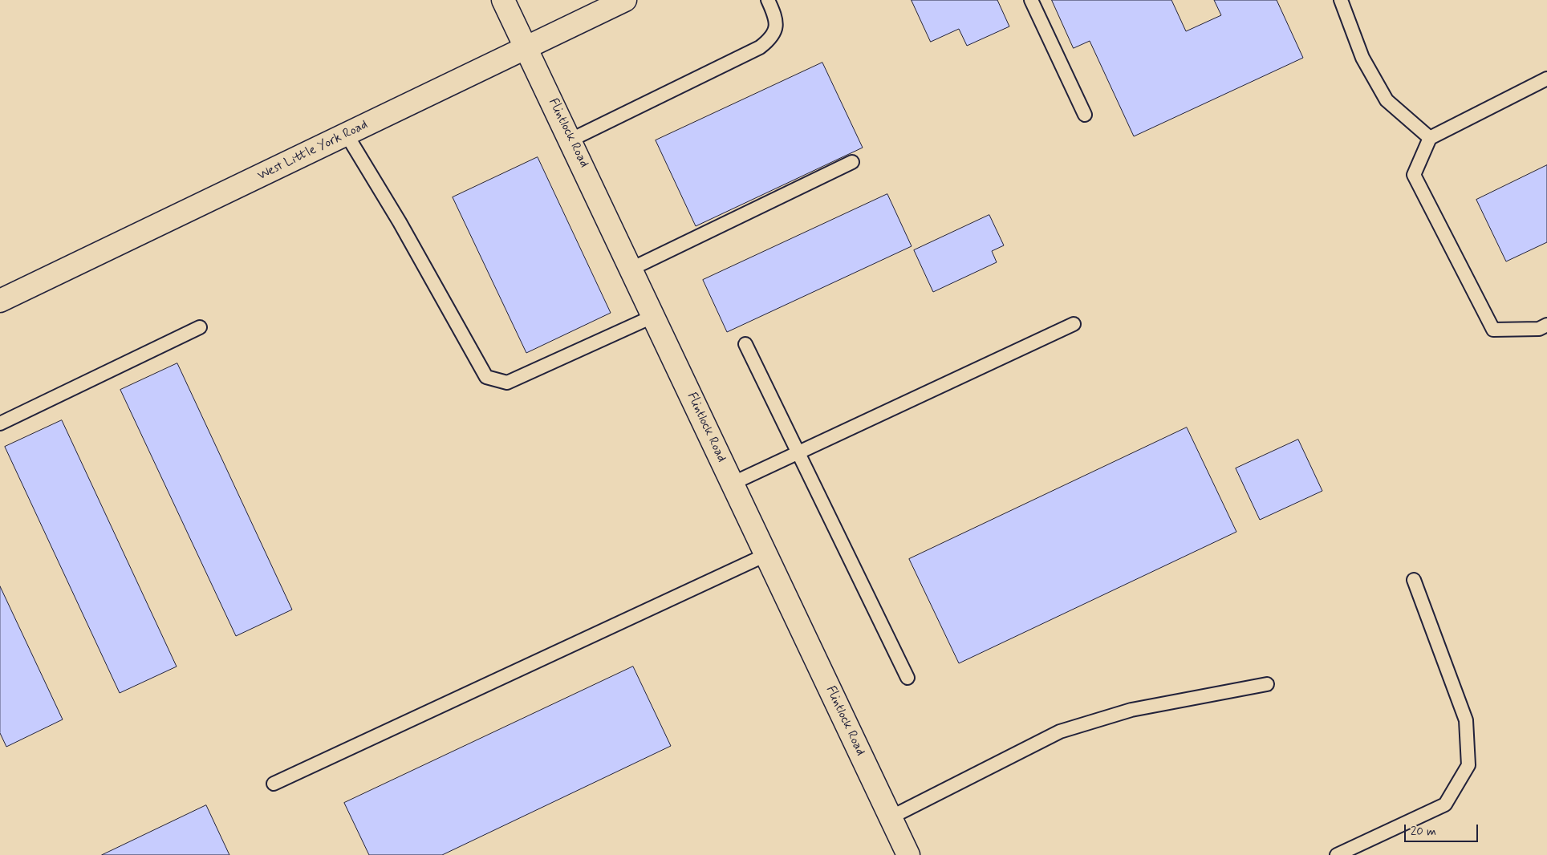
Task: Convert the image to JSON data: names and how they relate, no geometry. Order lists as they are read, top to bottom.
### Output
{
  "streets": {
    "street": ["Flintlock Road", "West Little York Road"]
  },
  "crossings": [
    ["Flintlock Road", "West Little York Road"]
  ],
  "scale_bar": "20 m"
}
